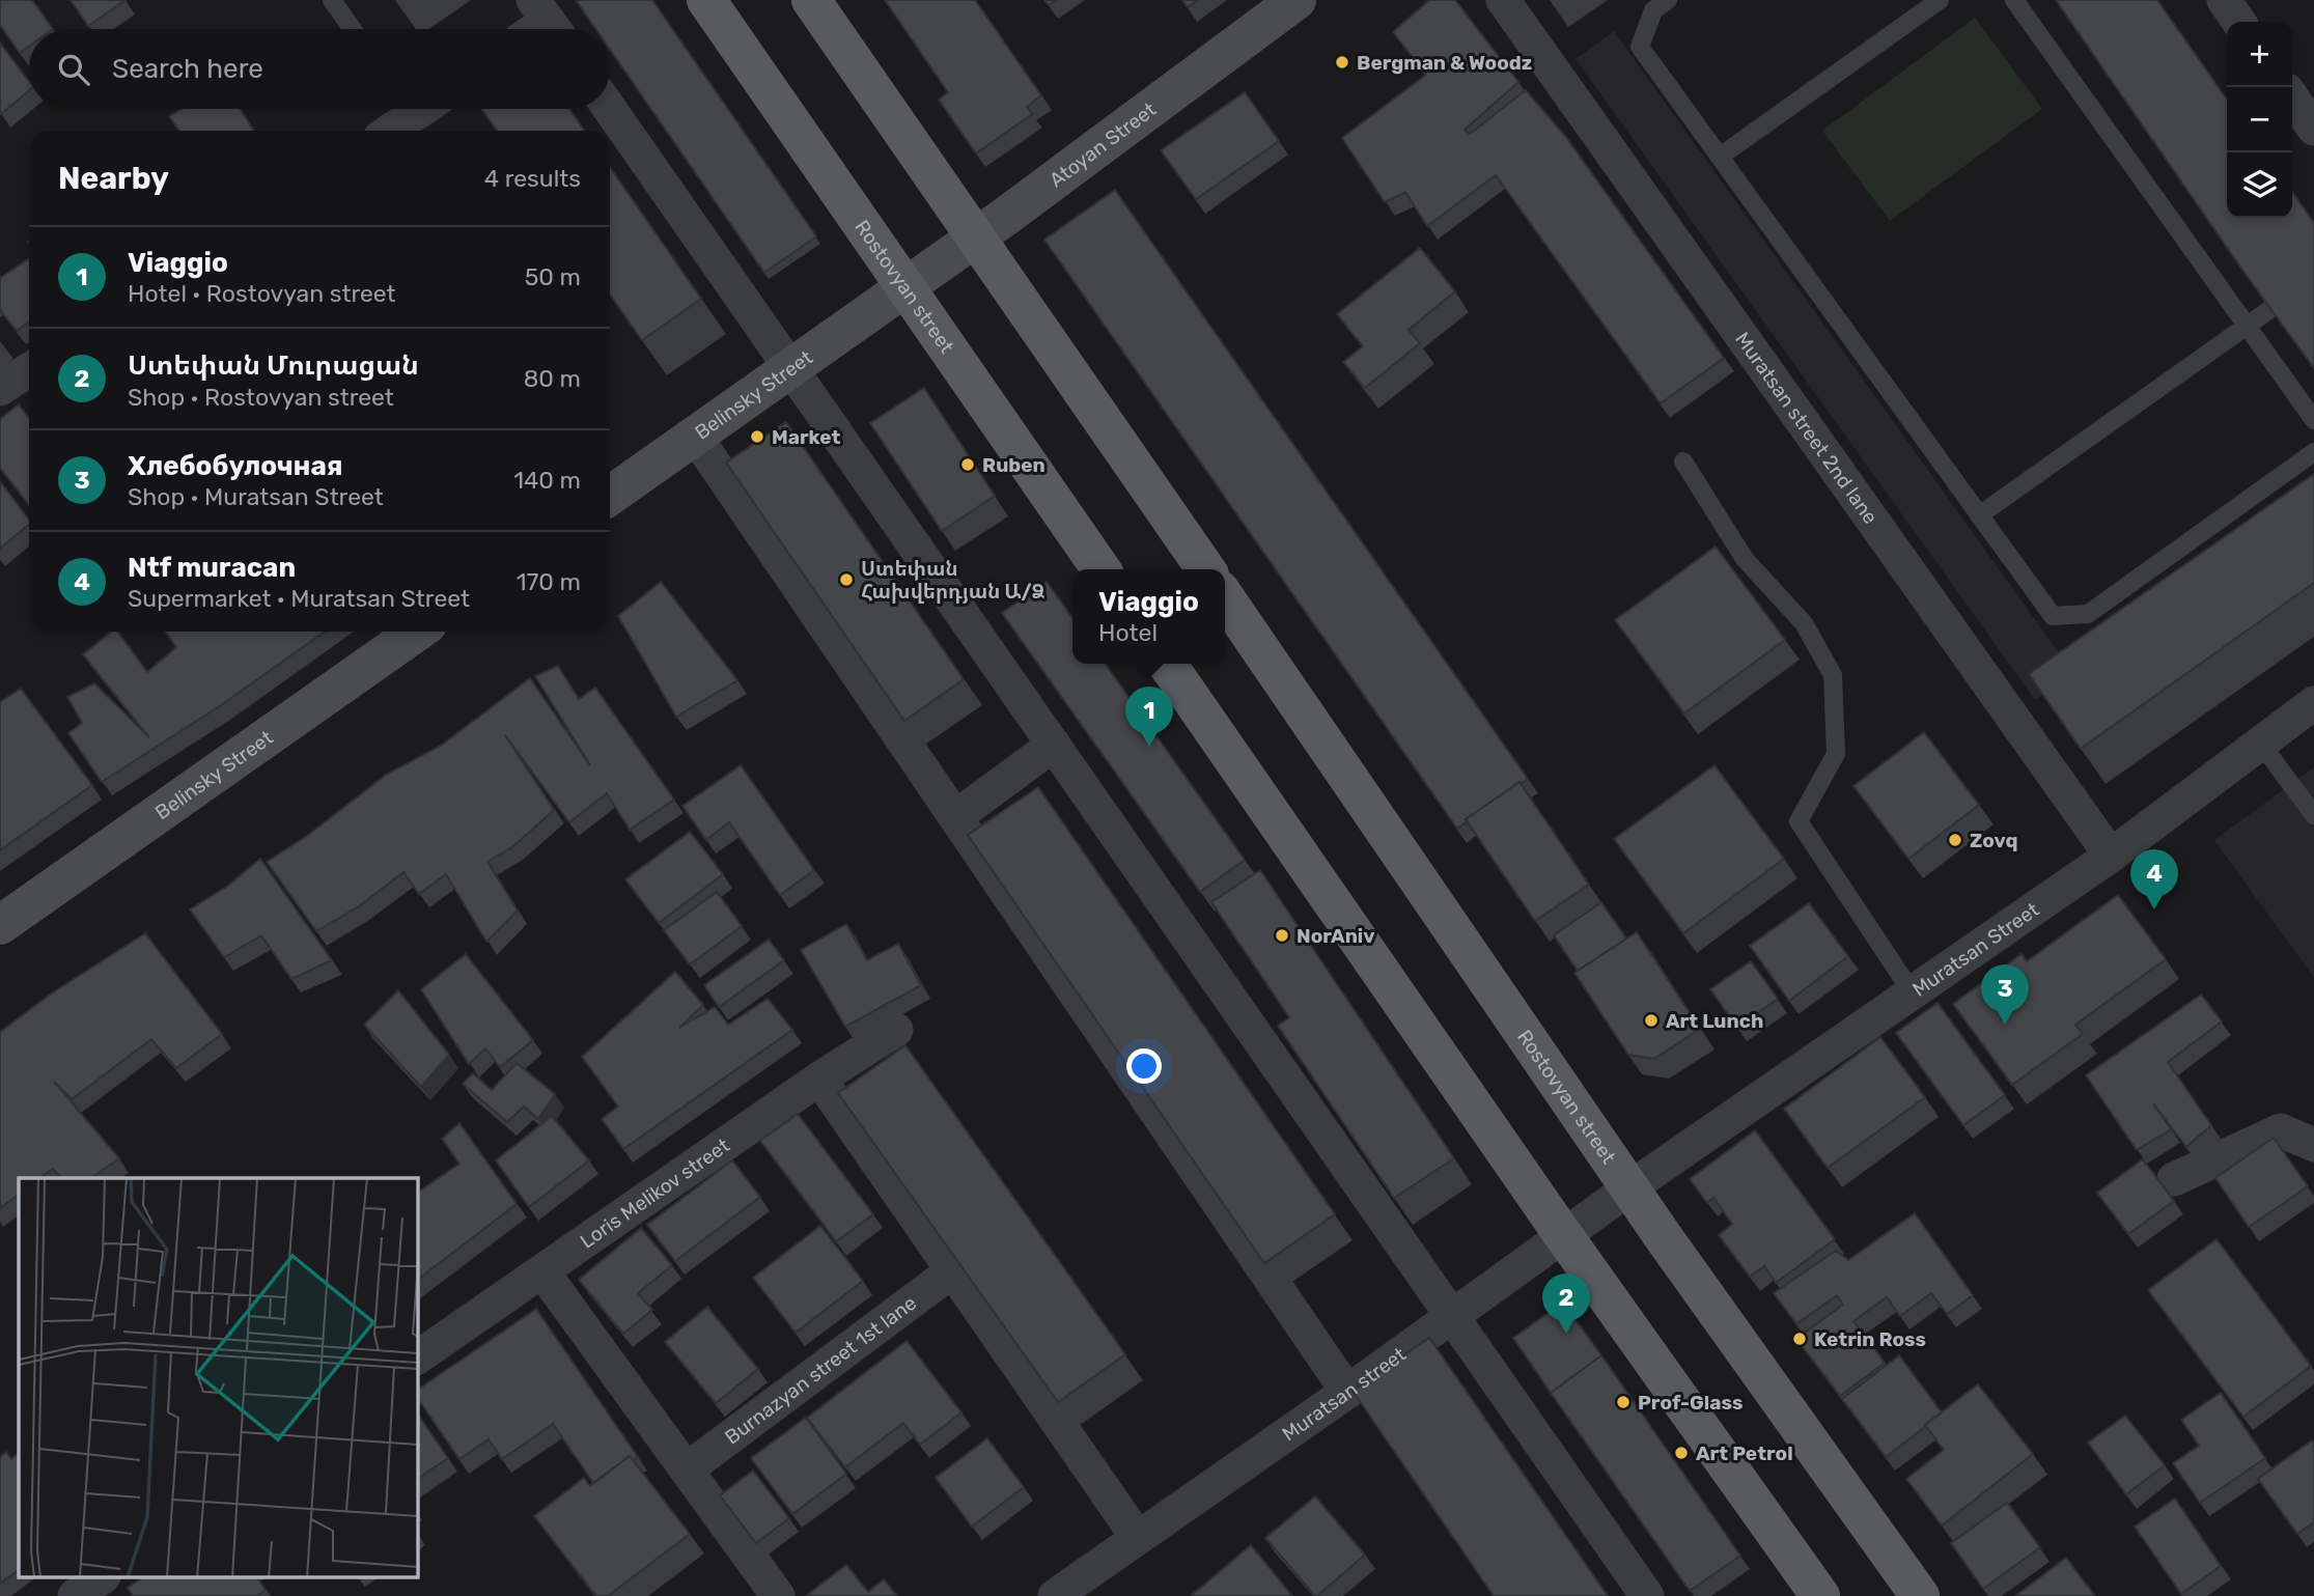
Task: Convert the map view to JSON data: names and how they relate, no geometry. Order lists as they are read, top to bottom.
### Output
{
  "streets": {
    "main road": ["Atoyan Street", "Rostovyan street", "Belinsky Street"],
    "street": [
      "Muratsan street 2nd lane",
      "Muratsan Street",
      "Loris Melikov street",
      "Burnazyan street 1st lane",
      "Muratsan street"
    ]
  },
  "crossings": [
    ["Atoyan Street", "Rostovyan street"],
    ["Atoyan Street", "Belinsky Street"],
    ["Rostovyan street", "Belinsky Street"],
    ["Rostovyan street", "Muratsan Street"],
    ["Rostovyan street", "Muratsan street"],
    ["Muratsan street 2nd lane", "Muratsan Street"],
    ["Muratsan Street", "Muratsan street"]
  ],
  "places": [
    "Bergman & Woodz",
    "Market",
    "Ruben",
    "Ստեփան Հախվերդյան Ա/Ձ",
    "Zovq",
    "NorAniv",
    "Art Lunch",
    "Ketrin Ross",
    "Prof-Glass",
    "Art Petrol"
  ],
  "page": {
    "map_buttons": ["+", "−"],
    "search": "Search here",
    "heading": ["Nearby", "4 results"],
    "list": [
      {
        "mark": "1",
        "name": "Viaggio",
        "note": "Hotel · Rostovyan street",
        "value": "50 m"
      },
      {
        "mark": "2",
        "name": "Ստեփան Մուրացան",
        "note": "Shop · Rostovyan street",
        "value": "80 m"
      },
      {
        "mark": "3",
        "name": "Хлебобулочная",
        "note": "Shop · Muratsan Street",
        "value": "140 m"
      },
      {
        "mark": "4",
        "name": "Ntf muracan",
        "note": "Supermarket · Muratsan Street",
        "value": "170 m"
      }
    ],
    "popup": ["Viaggio", "Hotel"],
    "pins": [
      "1",
      "4",
      "3",
      "2"
    ]
  }
}
